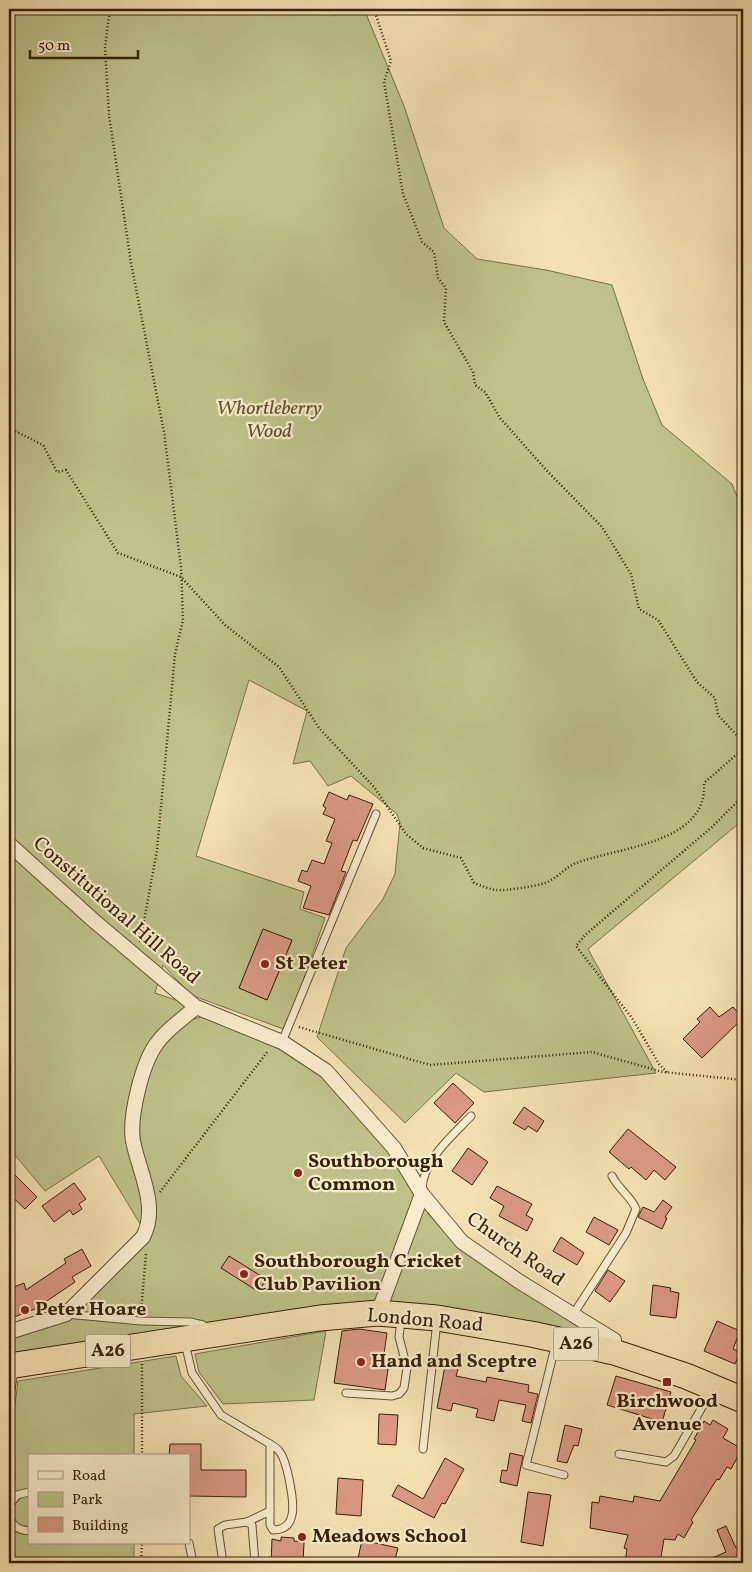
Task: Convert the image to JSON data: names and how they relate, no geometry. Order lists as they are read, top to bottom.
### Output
{
  "streets": {
    "highway": ["London Road", "A26"],
    "street": ["Constitutional Hill Road", "Church Road"]
  },
  "crossings": [
    ["Constitutional Hill Road", "Church Road"],
    ["Church Road", "London Road"]
  ],
  "parks": ["Whortleberry Wood"],
  "places": {
    "other": [
      "St Peter",
      "Southborough Common",
      "Southborough Cricket Club Pavilion",
      "Peter Hoare",
      "Hand and Sceptre",
      "Meadows School"
    ],
    "transit": ["Birchwood Avenue"]
  },
  "legend": ["Road", "Park", "Building"],
  "scale_bar": "50 m"
}
